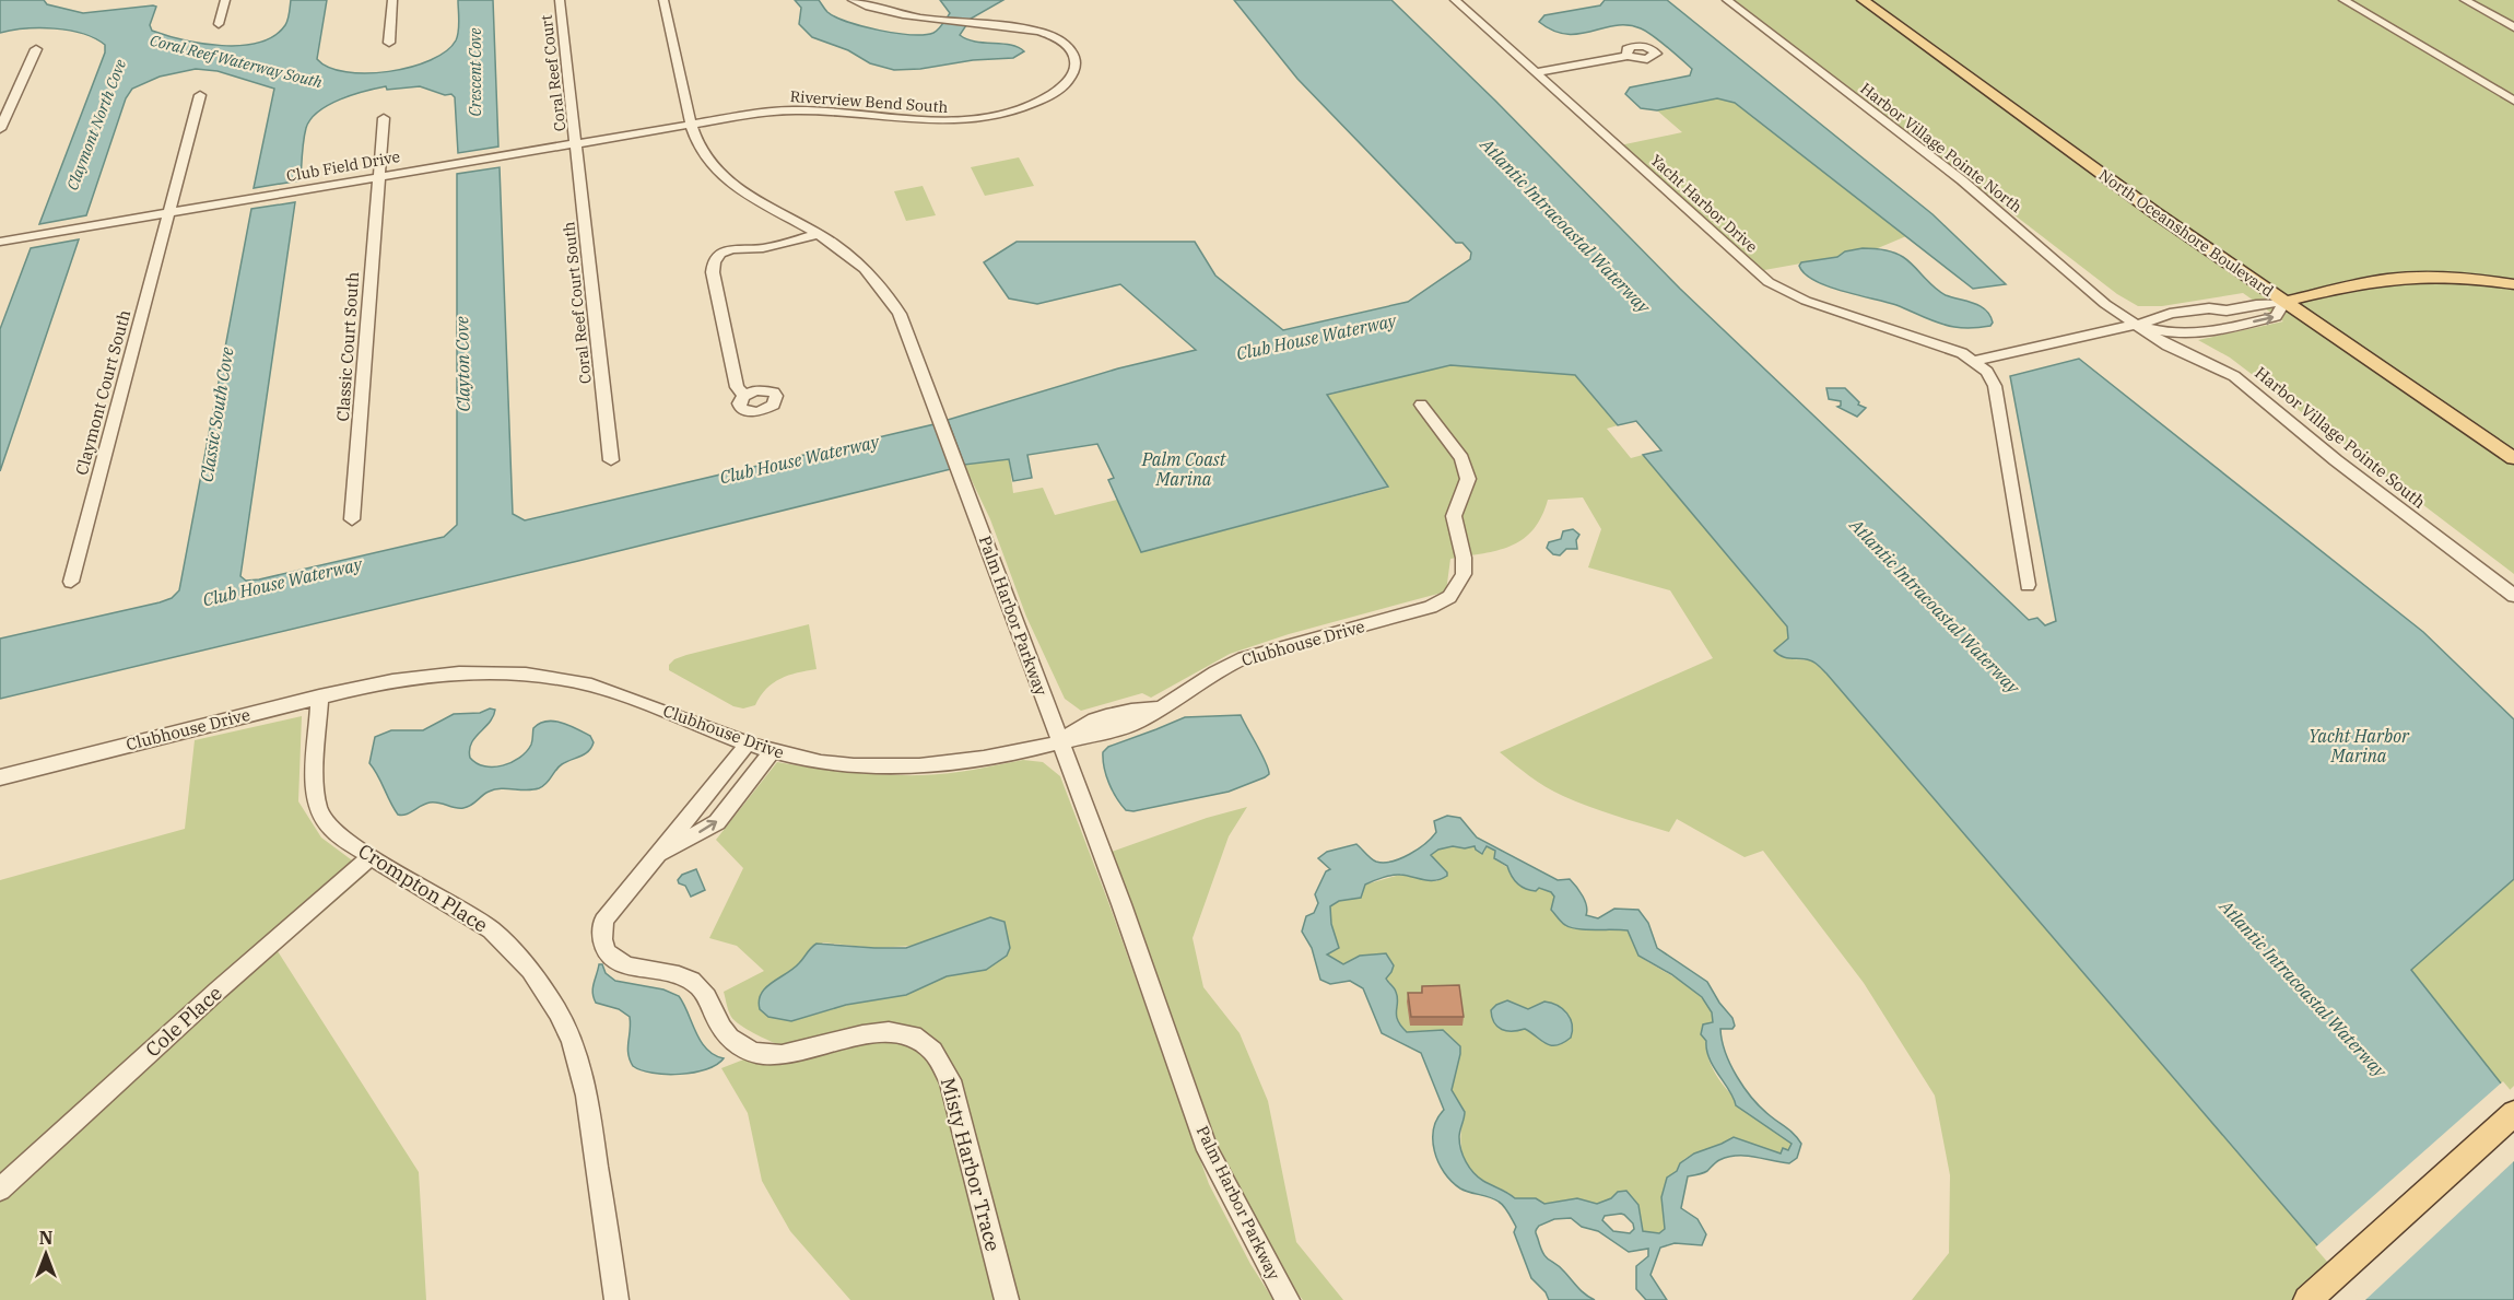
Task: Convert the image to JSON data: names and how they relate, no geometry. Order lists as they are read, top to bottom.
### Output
{
  "streets": {
    "main road": ["North Oceanshore Boulevard"],
    "street": [
      "Coral Reef Court",
      "Riverview Bend South",
      "Harbor Village Pointe North",
      "Club Field Drive",
      "Yacht Harbor Drive",
      "Coral Reef Court South",
      "Classic Court South",
      "Claymont Court South",
      "Harbor Village Pointe South",
      "Palm Harbor Parkway",
      "Clubhouse Drive",
      "Crompton Place",
      "Cole Place",
      "Misty Harbor Trace"
    ]
  },
  "crossings": [
    ["Coral Reef Court", "Club Field Drive"],
    ["Coral Reef Court", "Coral Reef Court South"],
    ["Riverview Bend South", "Club Field Drive"],
    ["Riverview Bend South", "Palm Harbor Parkway"],
    ["Harbor Village Pointe North", "Harbor Village Pointe South"],
    ["Club Field Drive", "Coral Reef Court South"],
    ["Club Field Drive", "Classic Court South"],
    ["Club Field Drive", "Claymont Court South"],
    ["Club Field Drive", "Palm Harbor Parkway"],
    ["Palm Harbor Parkway", "Clubhouse Drive"],
    ["Clubhouse Drive", "Crompton Place"],
    ["Clubhouse Drive", "Misty Harbor Trace"],
    ["Crompton Place", "Cole Place"]
  ],
  "water": [
    "Coral Reef Waterway South",
    "Crescent Cove",
    "Claymont North Cove",
    "Atlantic Intracoastal Waterway",
    "Club House Waterway",
    "Clayton Cove",
    "Classic South Cove",
    "Palm Coast Marina",
    "Yacht Harbor Marina"
  ],
  "north": "top"
}
